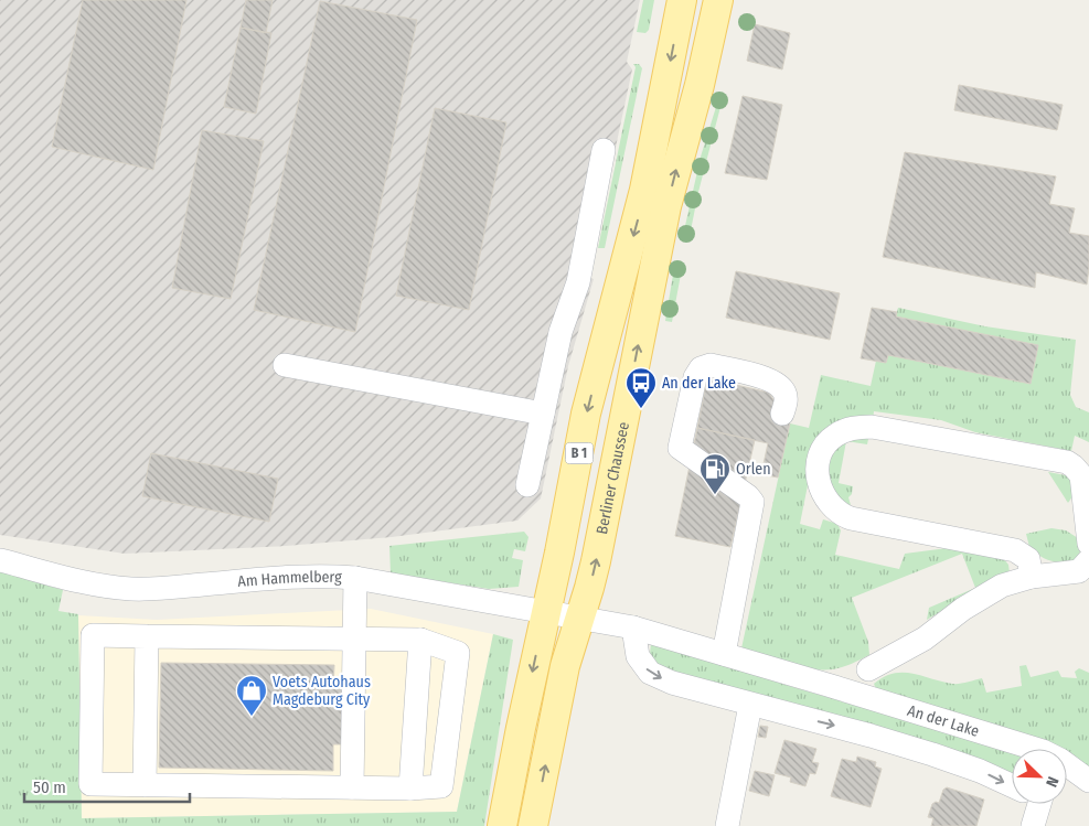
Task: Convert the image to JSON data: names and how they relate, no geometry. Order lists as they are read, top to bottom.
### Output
{
  "streets": {
    "main road": ["B 1", "Berliner Chaussee"],
    "street": ["Am Hammelberg", "An der Lake"]
  },
  "crossings": [
    ["B 1", "Am Hammelberg"],
    ["Berliner Chaussee", "Am Hammelberg"],
    ["Berliner Chaussee", "An der Lake"],
    ["Am Hammelberg", "An der Lake"]
  ],
  "places": {
    "bus stop": ["An der Lake"],
    "fuel station": ["Orlen"],
    "shop": ["Voets Autohaus Magdeburg City"]
  },
  "scale_bar": "50 m",
  "north": "bottom right"
}
